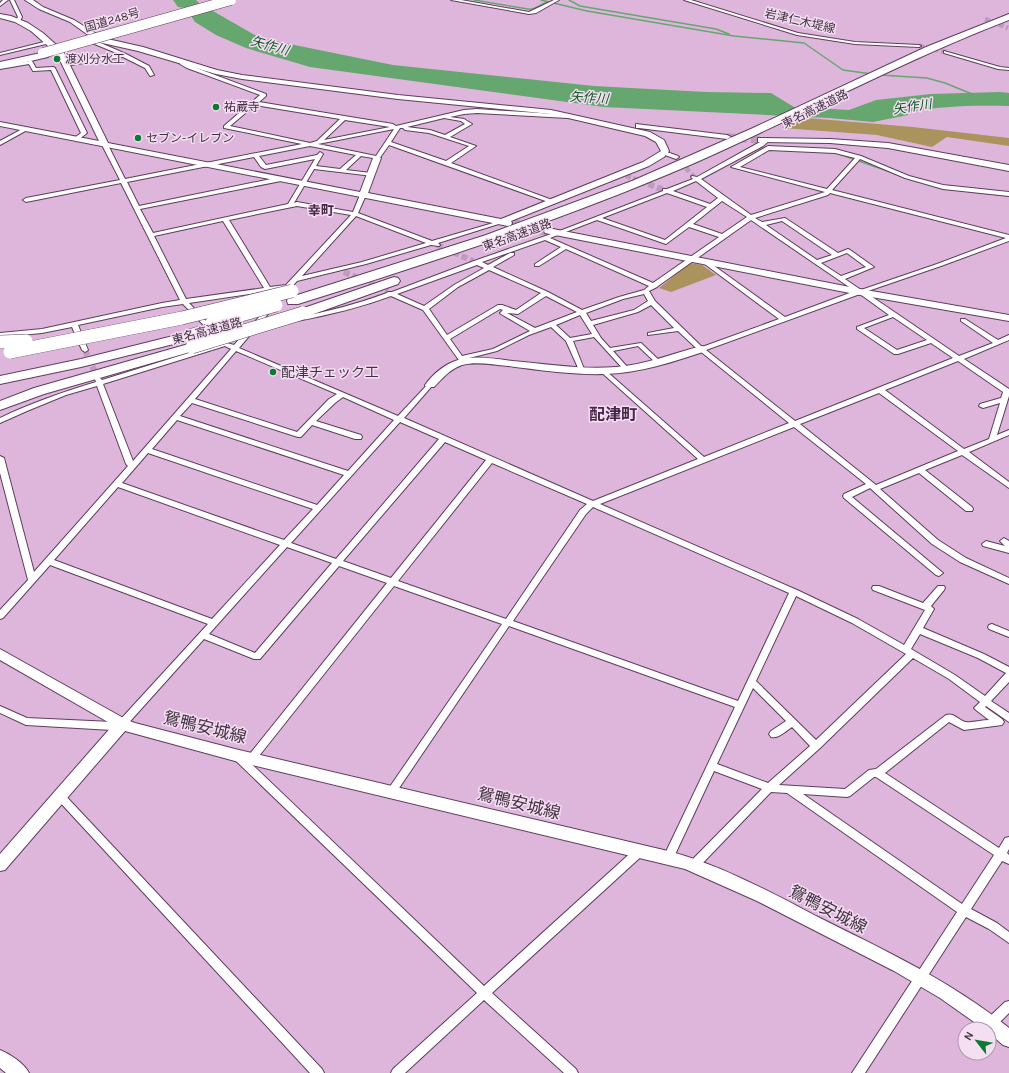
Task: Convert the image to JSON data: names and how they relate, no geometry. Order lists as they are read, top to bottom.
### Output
{
  "streets": {
    "highway": ["国道248号", "東名高速道路"],
    "street": ["岩津仁木堤線", "鴛鴨安城線"]
  },
  "crossings": [
    ["岩津仁木堤線", "東名高速道路"]
  ],
  "districts": ["幸町", "配津町"],
  "water": ["矢作川"],
  "places": [
    "渡刈分水工",
    "祐蔵寺",
    "セブン-イレブン",
    "配津チェック工"
  ],
  "north": "top left"
}
